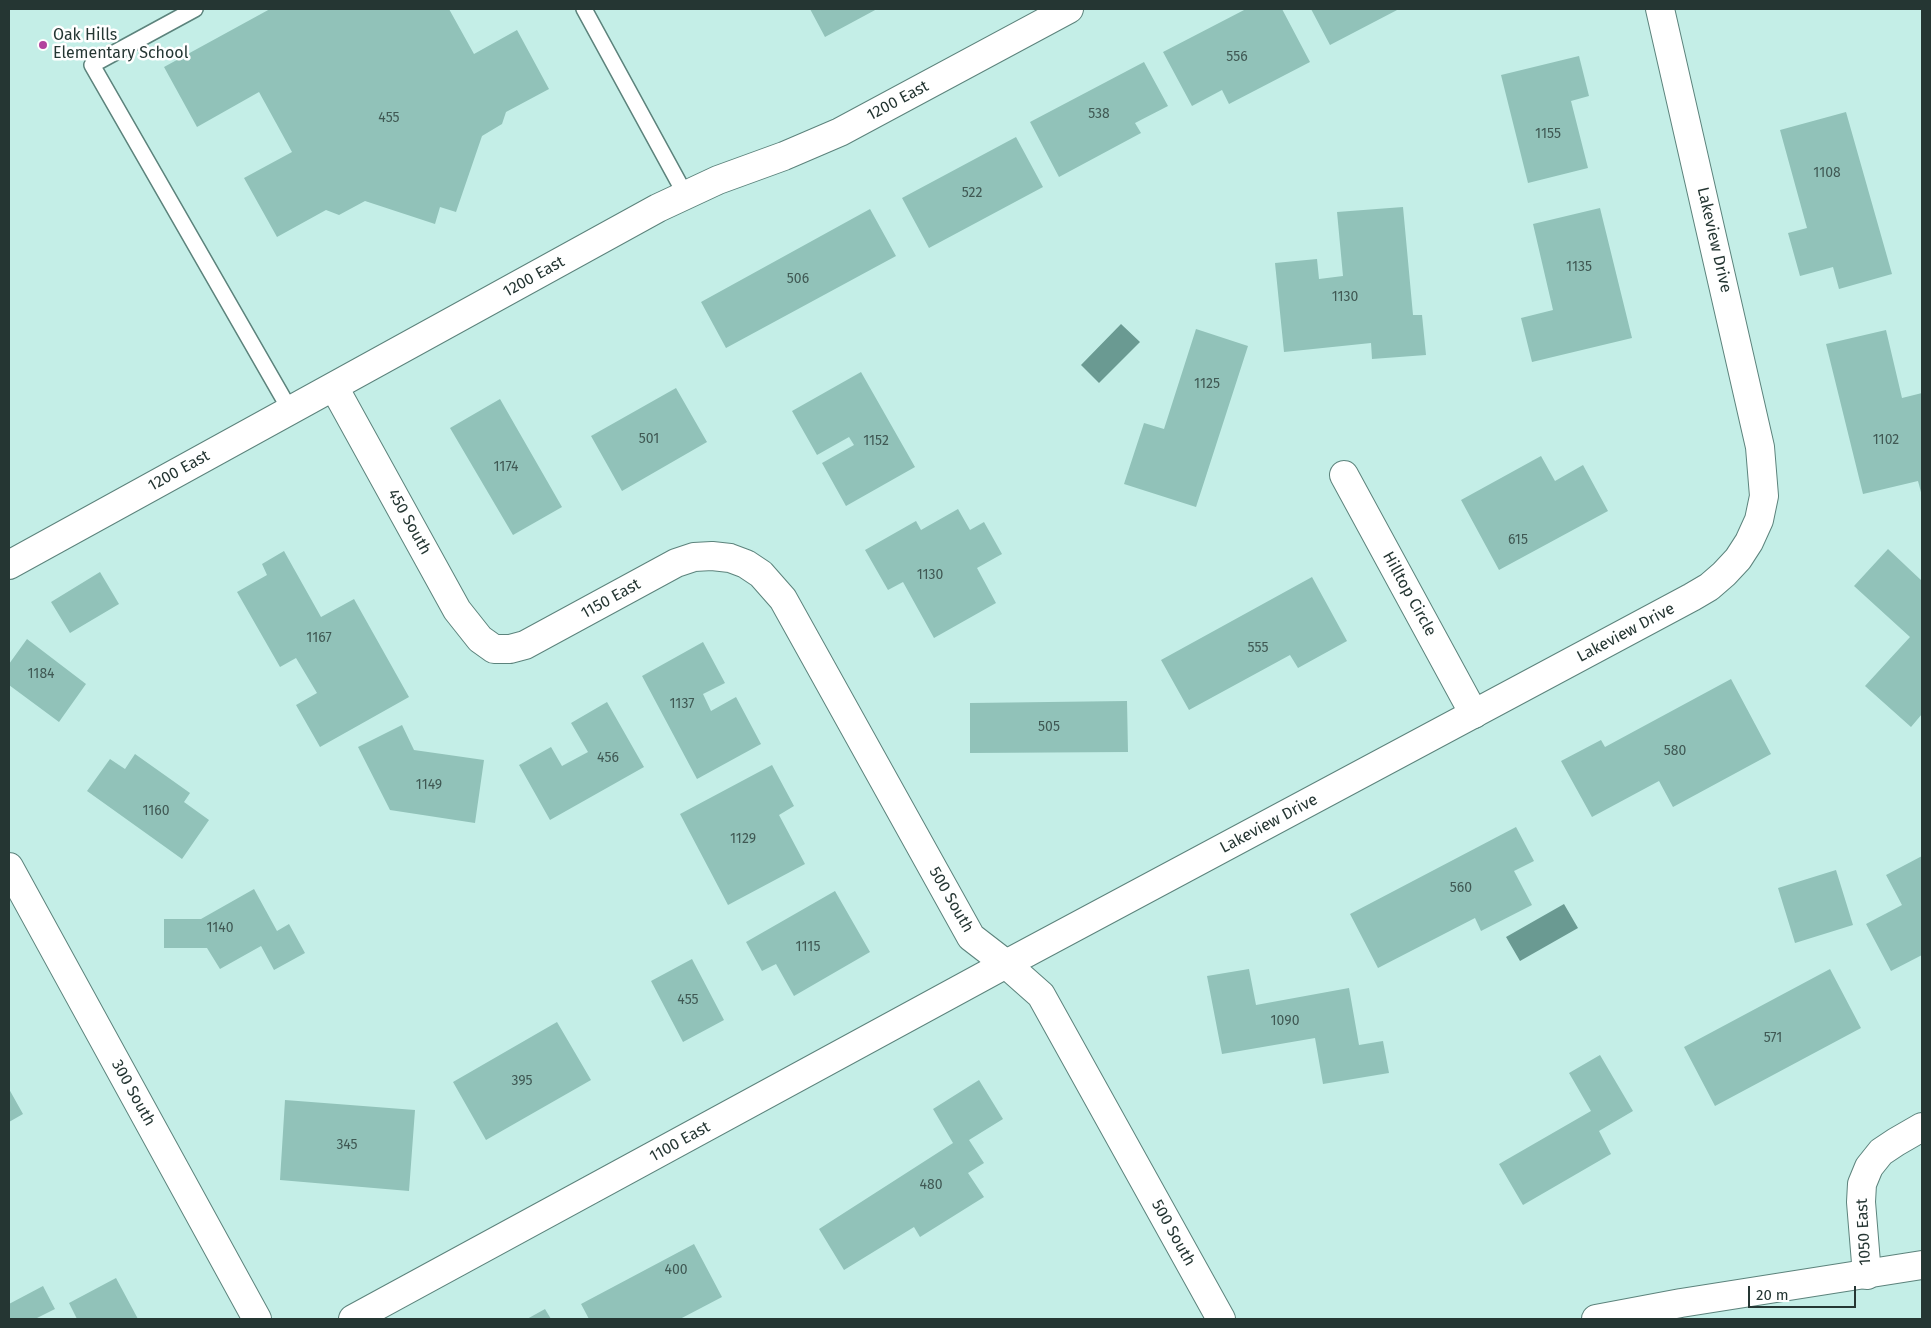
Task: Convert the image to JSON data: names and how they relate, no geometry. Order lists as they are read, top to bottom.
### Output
{
  "streets": {
    "street": [
      "1200 East",
      "Lakeview Drive",
      "450 South",
      "Hilltop Circle",
      "1150 East",
      "500 South",
      "300 South",
      "1100 East",
      "1050 East"
    ]
  },
  "crossings": [
    ["1200 East", "450 South"],
    ["Lakeview Drive", "Hilltop Circle"],
    ["Lakeview Drive", "500 South"],
    ["Lakeview Drive", "1100 East"],
    ["450 South", "1150 East"],
    ["1150 East", "500 South"],
    ["500 South", "1100 East"]
  ],
  "places": ["Oak Hills Elementary School"],
  "house_numbers": [
    "556",
    "538",
    "455",
    "1155",
    "1108",
    "522",
    "1135",
    "506",
    "1130",
    "1125",
    "501",
    "1102",
    "1152",
    "1174",
    "615",
    "1130",
    "1167",
    "555",
    "1184",
    "1137",
    "505",
    "580",
    "456",
    "1149",
    "1160",
    "1129",
    "560",
    "1140",
    "1115",
    "455",
    "1090",
    "571",
    "395",
    "345",
    "480",
    "400"
  ],
  "scale_bar": "20 m"
}
